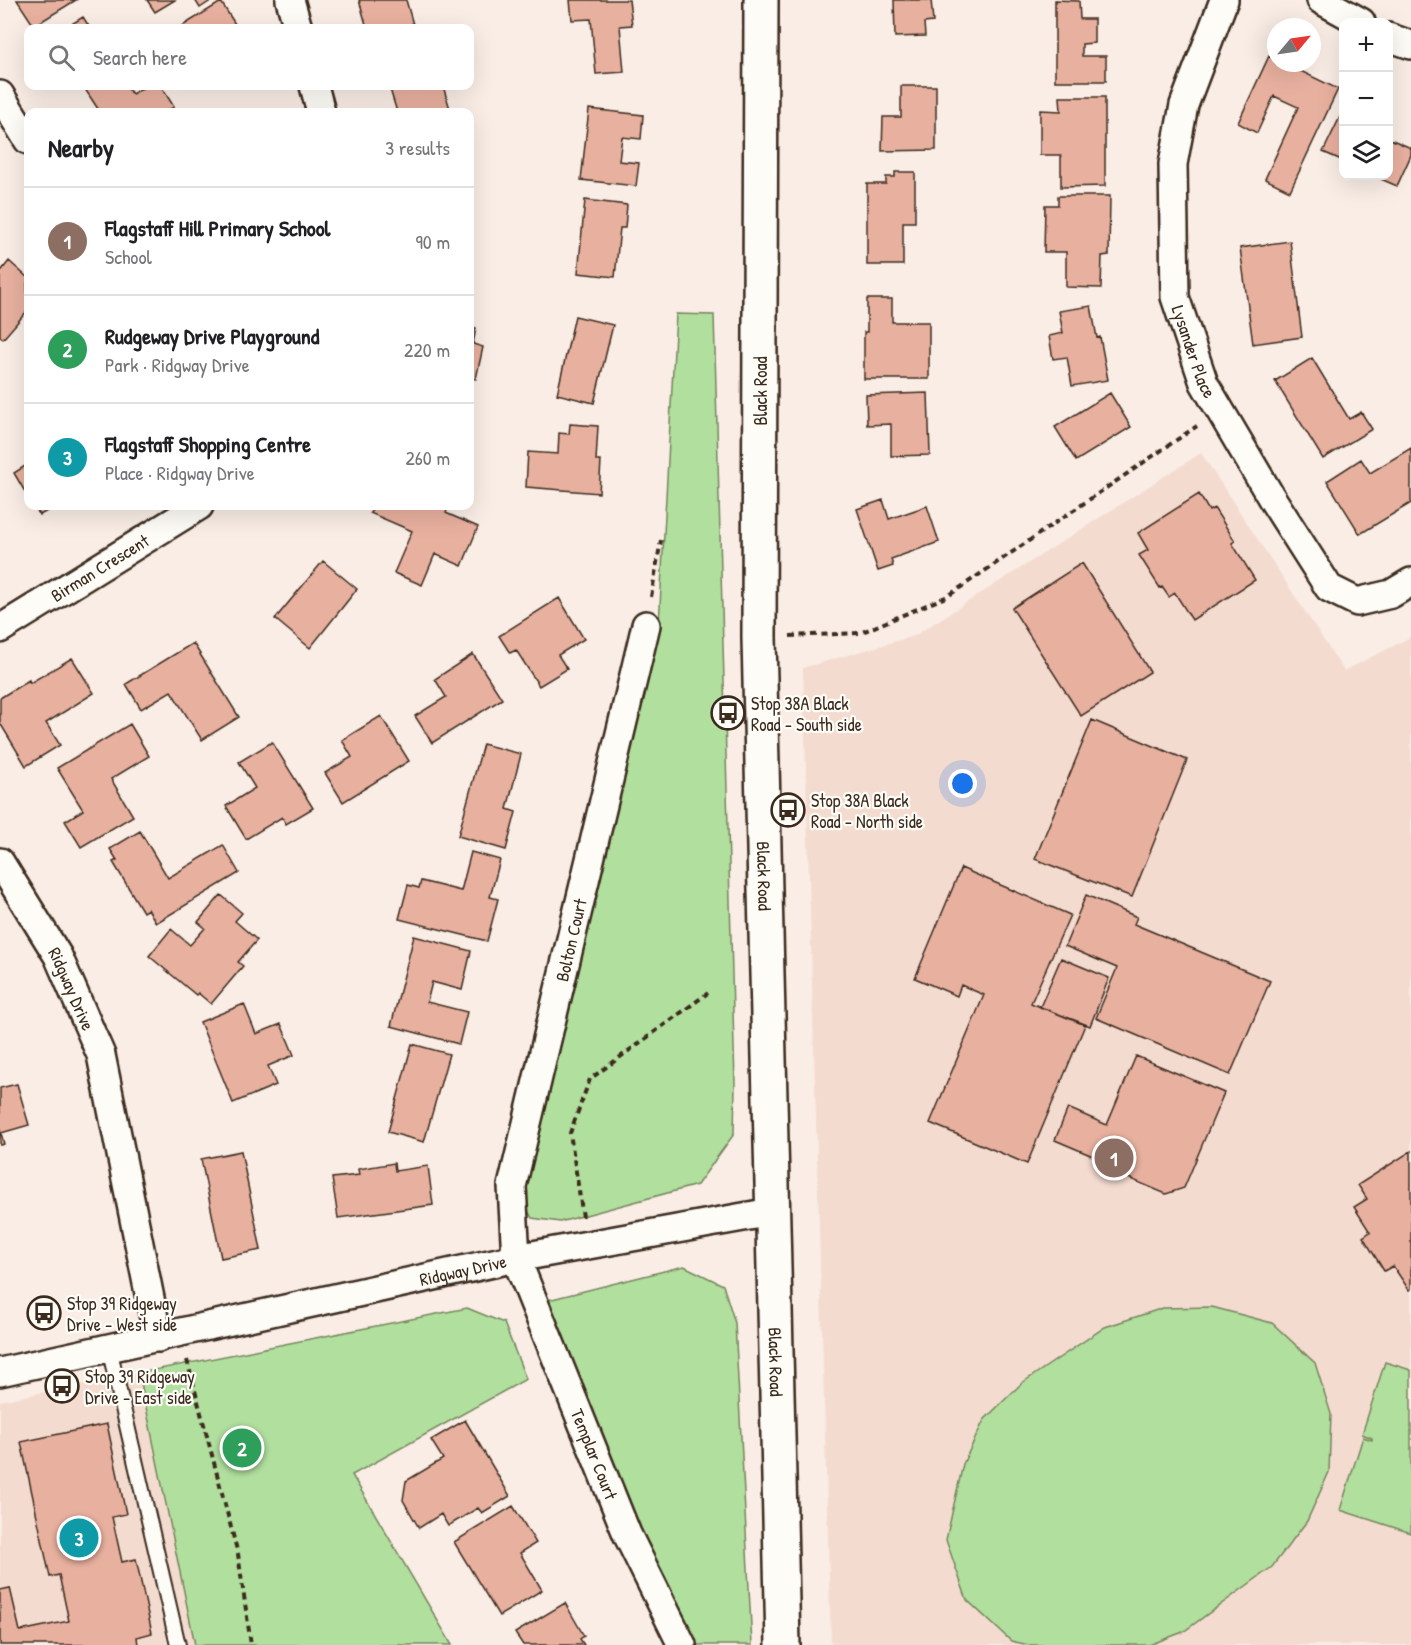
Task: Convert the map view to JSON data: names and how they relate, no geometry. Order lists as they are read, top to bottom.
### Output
{
  "streets": {
    "main road": ["Black Road"],
    "street": [
      "Lysander Place",
      "Birman Crescent",
      "Bolton Court",
      "Ridgway Drive",
      "Templar Court"
    ]
  },
  "crossings": [
    ["Black Road", "Ridgway Drive"],
    ["Bolton Court", "Ridgway Drive"],
    ["Bolton Court", "Templar Court"],
    ["Ridgway Drive", "Templar Court"]
  ],
  "places": {
    "bus stop": [
      "Stop 38A Black Road - South side",
      "Stop 38A Black Road - North side",
      "Stop 39 Ridgeway Drive - West side",
      "Stop 39 Ridgeway Drive - East side"
    ]
  },
  "north": "top right",
  "page": {
    "map_buttons": ["+", "−"],
    "search": "Search here",
    "heading": ["Nearby", "3 results"],
    "list": [
      {
        "mark": "1",
        "name": "Flagstaff Hill Primary School",
        "note": "School",
        "value": "90 m"
      },
      {
        "mark": "2",
        "name": "Rudgeway Drive Playground",
        "note": "Park · Ridgway Drive",
        "value": "220 m"
      },
      {
        "mark": "3",
        "name": "Flagstaff Shopping Centre",
        "note": "Place · Ridgway Drive",
        "value": "260 m"
      }
    ],
    "pins": ["1", "2", "3"]
  }
}
